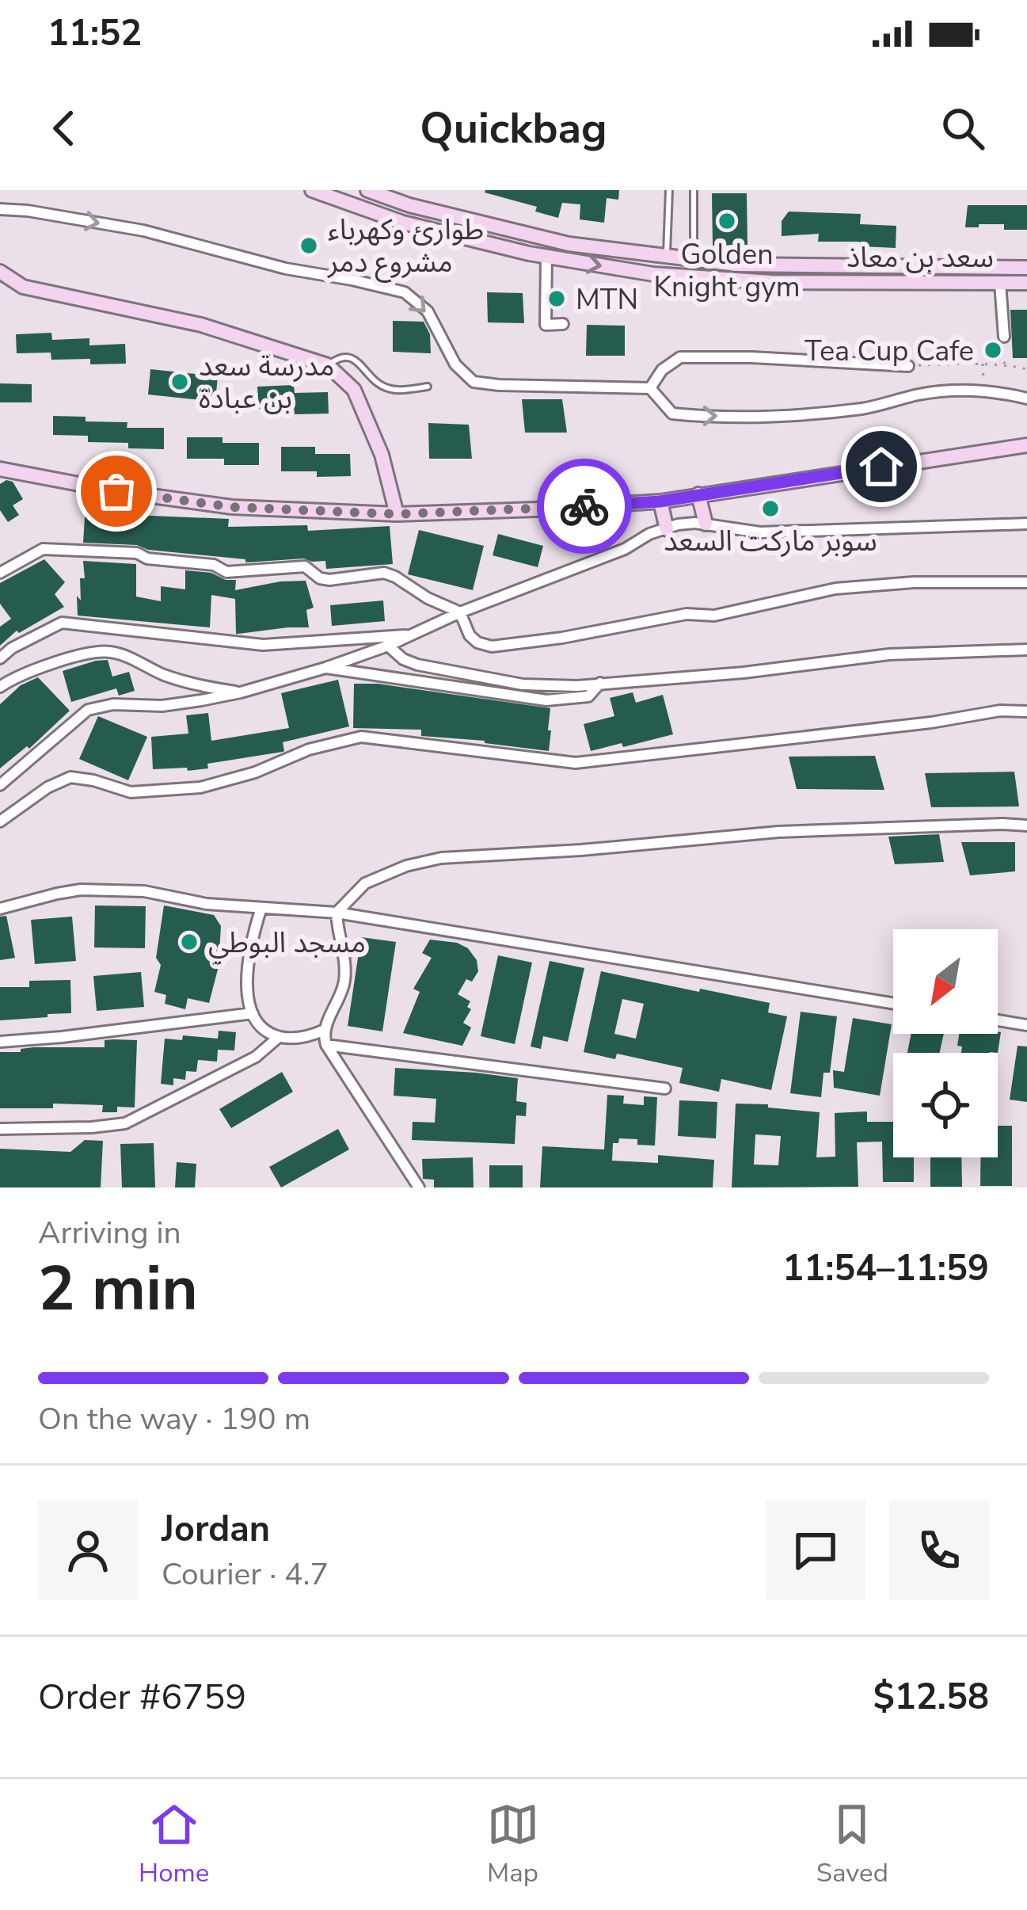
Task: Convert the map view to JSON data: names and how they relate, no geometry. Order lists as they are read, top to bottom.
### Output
{
  "streets": {
    "street": ["سعد بن معاذ"]
  },
  "places": [
    "Golden Knight gym",
    "طوارئ وكهرباء مشروع دمر",
    "MTN",
    "Tea Cup Cafe",
    "مدرسة سعد بن عبادة",
    "سوبر ماركت السعد",
    "مسجد البوطي"
  ],
  "north": "bottom left",
  "page": {
    "status": "11:52",
    "header": "Quickbag",
    "heading": ["2 min", "Arriving in", "11:54–11:59"],
    "panel": [
      "Jordan",
      "Courier · 4.7",
      "Order #6759",
      "$12.58"
    ],
    "bar": "On the way · 190 m",
    "tabs": ["Home", "Map", "Saved"]
  }
}
